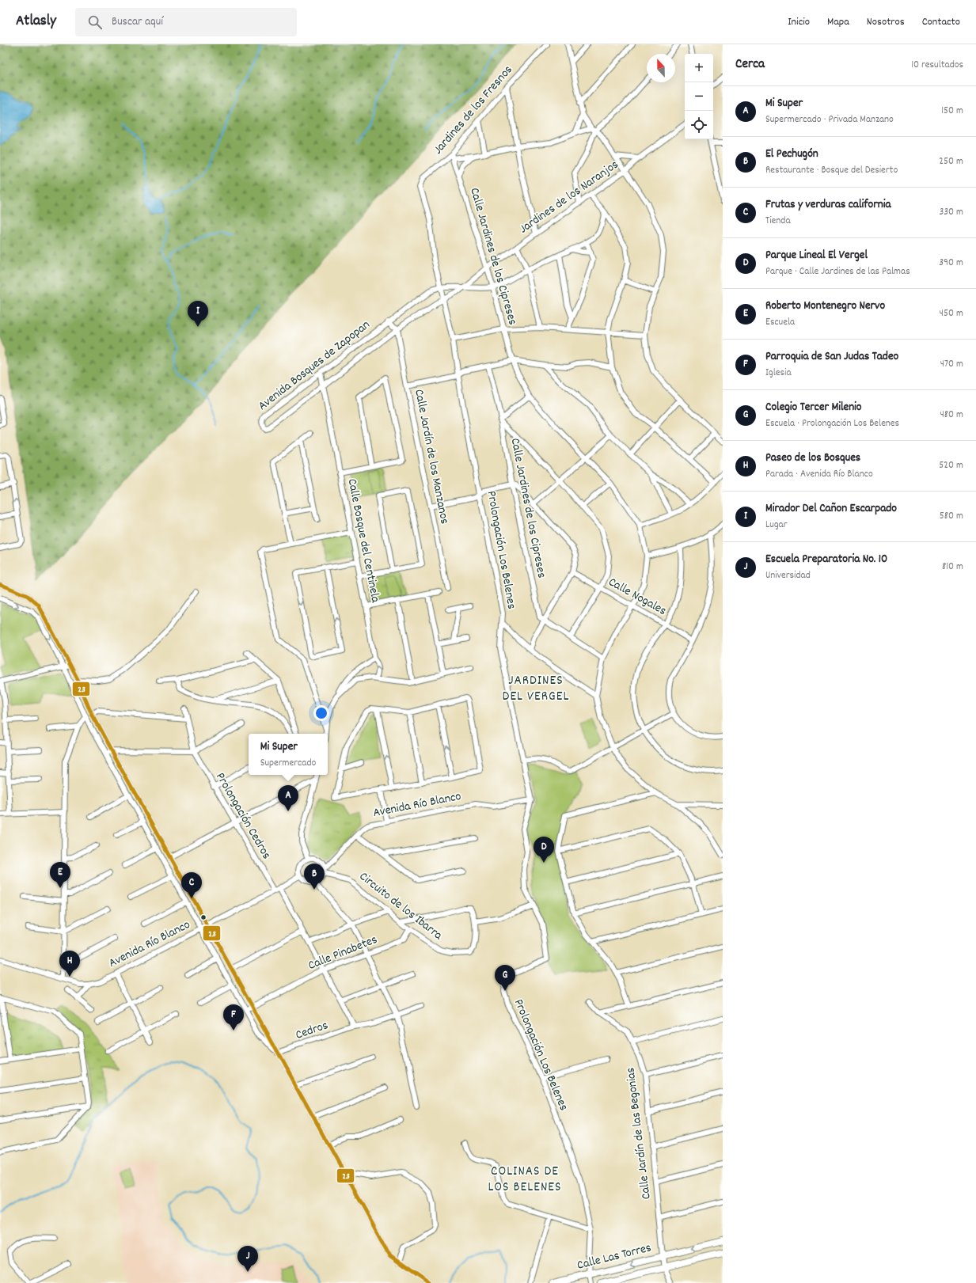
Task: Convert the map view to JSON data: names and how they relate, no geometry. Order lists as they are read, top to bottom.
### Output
{
  "streets": {
    "main road": ["Calle Las Torres"],
    "street": [
      "Jardines de los Fresnos",
      "Jardines de los Naranjos",
      "Calle Jardines de los Cipreses",
      "Avenida Bosques de Zapopan",
      "Calle Jardín de los Manzanos",
      "Calle Bosque del Centinela",
      "Prolongación Los Belenes",
      "Calle Nogales",
      "Avenida Río Blanco",
      "Prolongación Cedros",
      "Circuito de los Ibarra",
      "Calle Pinabetes",
      "Cedros",
      "Calle Jardín de las Begonias"
    ]
  },
  "crossings": [
    ["Jardines de los Fresnos", "Jardines de los Naranjos"],
    ["Jardines de los Fresnos", "Calle Jardines de los Cipreses"],
    ["Jardines de los Fresnos", "Avenida Bosques de Zapopan"],
    ["Jardines de los Fresnos", "Prolongación Los Belenes"],
    ["Jardines de los Naranjos", "Calle Jardines de los Cipreses"],
    ["Jardines de los Naranjos", "Avenida Bosques de Zapopan"],
    ["Avenida Bosques de Zapopan", "Calle Jardín de los Manzanos"],
    ["Avenida Bosques de Zapopan", "Calle Bosque del Centinela"],
    ["Prolongación Los Belenes", "Avenida Río Blanco"],
    ["Prolongación Los Belenes", "Calle Las Torres"],
    ["Avenida Río Blanco", "Prolongación Cedros"],
    ["Avenida Río Blanco", "Circuito de los Ibarra"],
    ["Circuito de los Ibarra", "Calle Pinabetes"],
    ["Calle Jardín de las Begonias", "Calle Las Torres"]
  ],
  "districts": ["JARDINES DEL VERGEL", "COLINAS DE LOS BELENES"],
  "lines": ["transit line 23"],
  "north": "top",
  "page": {
    "header": "Atlasly",
    "search": "Buscar aquí",
    "nav": [
      "Inicio",
      "Mapa",
      "Nosotros",
      "Contacto"
    ],
    "heading": ["Cerca", "10 resultados"],
    "map_buttons": ["+", "−"],
    "list": [
      {
        "mark": "A",
        "name": "Mi Super",
        "note": "Supermercado · Privada Manzano",
        "value": "150 m"
      },
      {
        "mark": "B",
        "name": "El Pechugón",
        "note": "Restaurante · Bosque del Desierto",
        "value": "250 m"
      },
      {
        "mark": "C",
        "name": "Frutas y verduras california",
        "note": "Tienda",
        "value": "330 m"
      },
      {
        "mark": "D",
        "name": "Parque Lineal El Vergel",
        "note": "Parque · Calle Jardines de las Palmas",
        "value": "390 m"
      },
      {
        "mark": "E",
        "name": "Roberto Montenegro Nervo",
        "note": "Escuela",
        "value": "450 m"
      },
      {
        "mark": "F",
        "name": "Parroquia de San Judas Tadeo",
        "note": "Iglesia",
        "value": "470 m"
      },
      {
        "mark": "G",
        "name": "Colegio Tercer Milenio",
        "note": "Escuela · Prolongación Los Belenes",
        "value": "480 m"
      },
      {
        "mark": "H",
        "name": "Paseo de los Bosques",
        "note": "Parada · Avenida Río Blanco",
        "value": "520 m"
      },
      {
        "mark": "I",
        "name": "Mirador Del Cañon Escarpado",
        "note": "Lugar",
        "value": "580 m"
      },
      {
        "mark": "J",
        "name": "Escuela Preparatoria No. 10",
        "note": "Universidad",
        "value": "810 m"
      }
    ],
    "pins": [
      "I",
      "A",
      "D",
      "E",
      "B",
      "C",
      "H",
      "G",
      "F",
      "J"
    ],
    "popup": ["Mi Super", "Supermercado"]
  }
}
